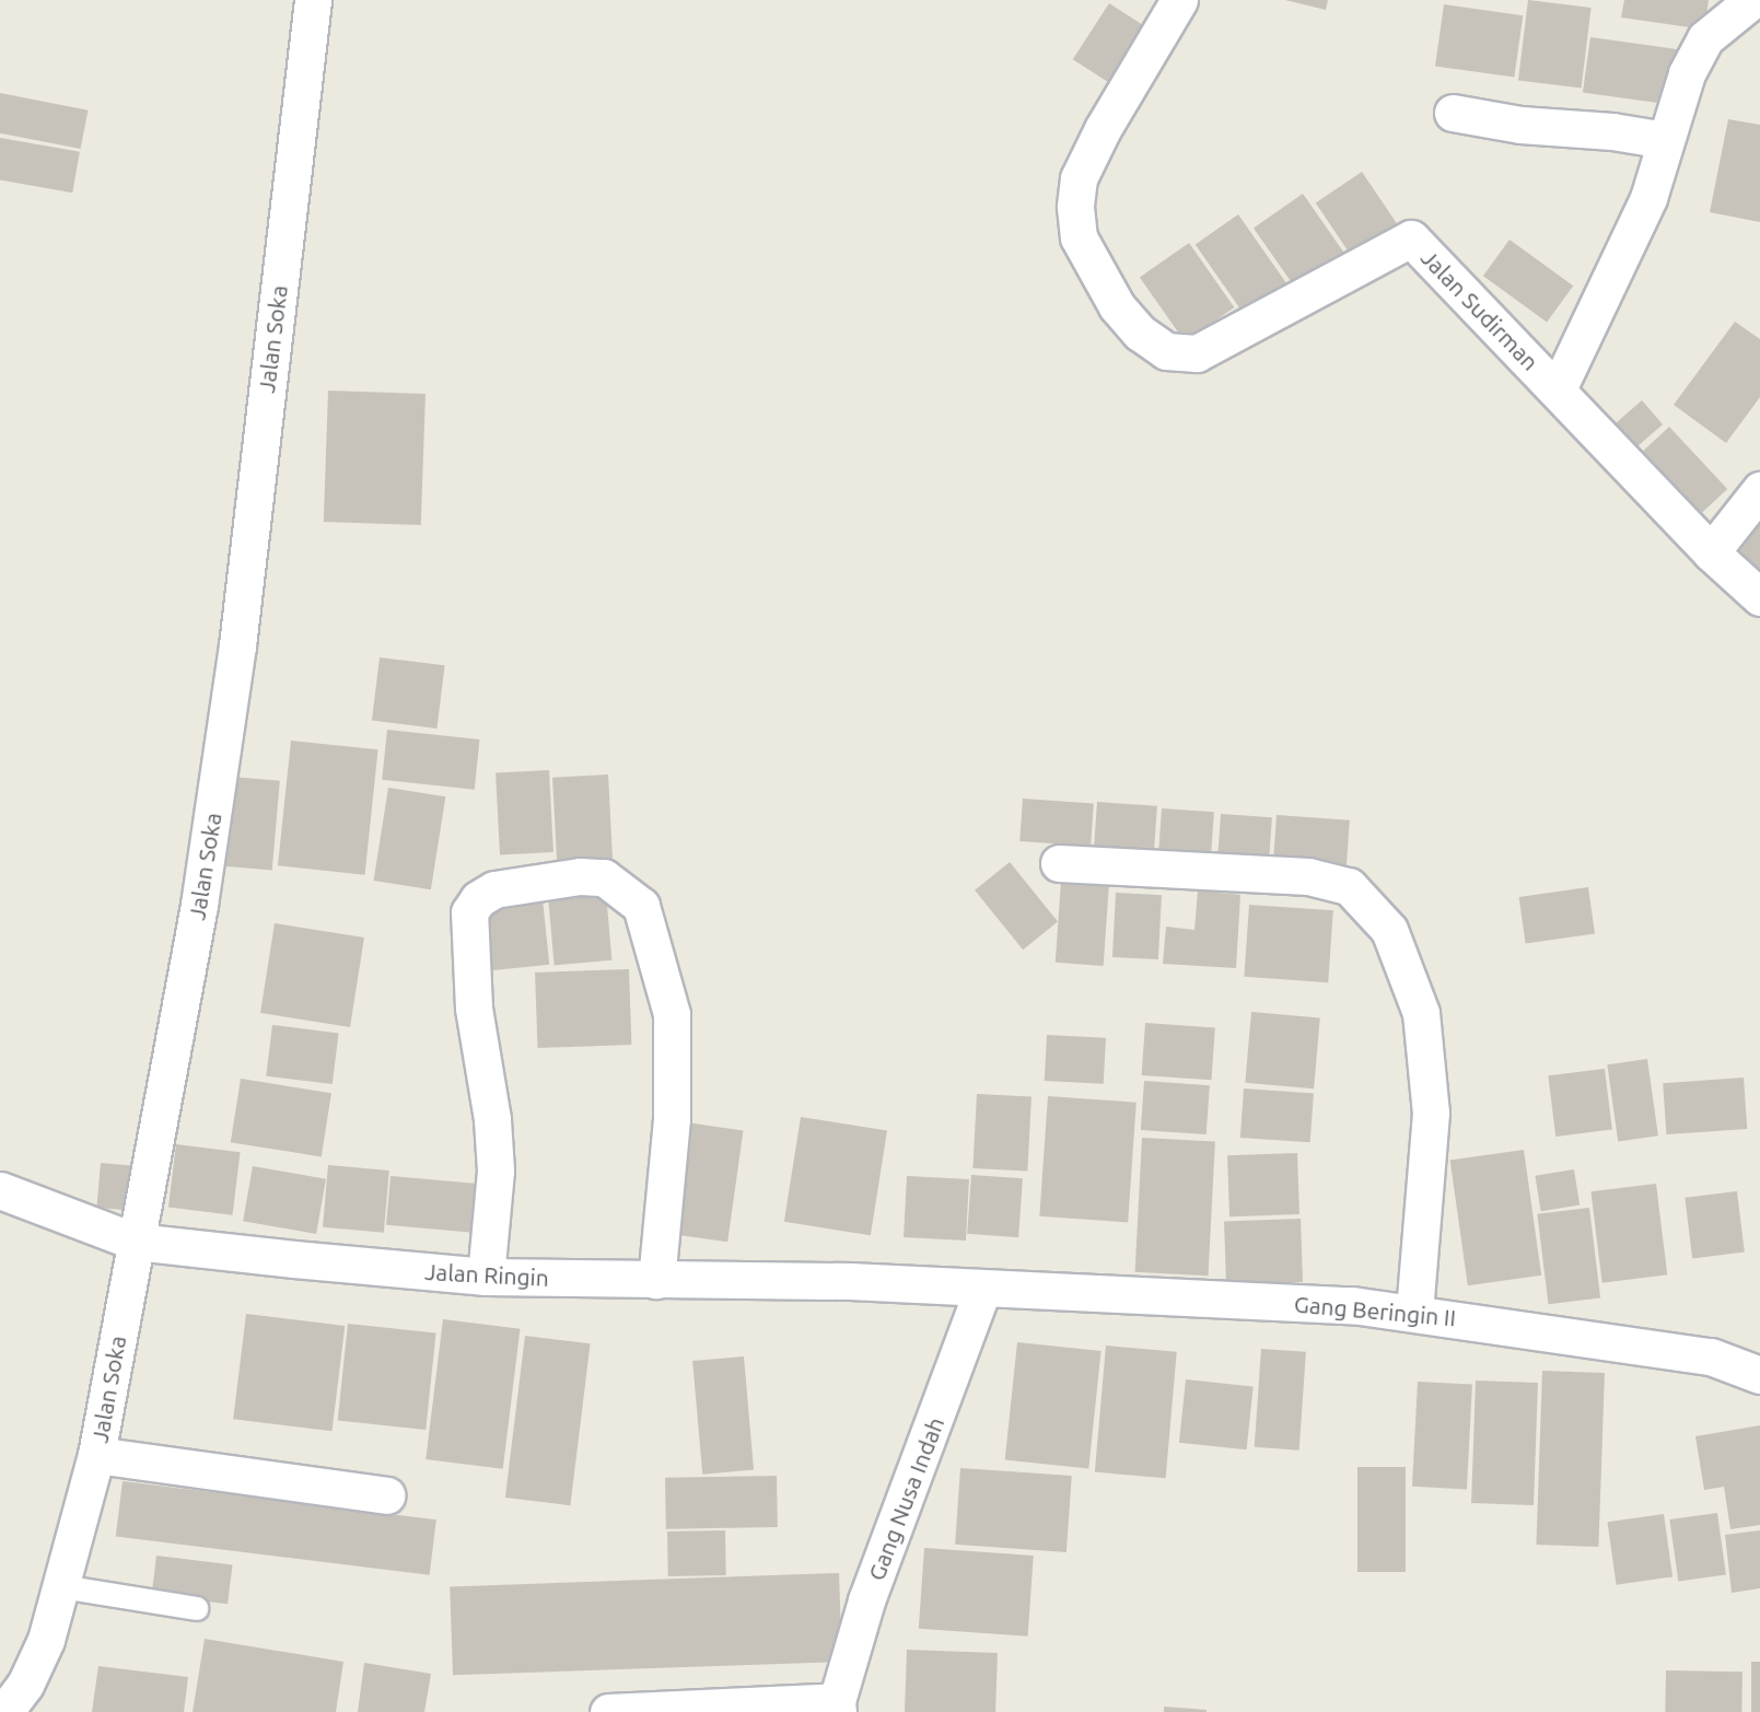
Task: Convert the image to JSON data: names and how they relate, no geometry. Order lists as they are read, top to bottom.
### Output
{
  "streets": {
    "street": [
      "Jalan Sudirman",
      "Jalan Soka",
      "Jalan Ringin",
      "Gang Beringin II",
      "Gang Nusa Indah"
    ]
  },
  "crossings": [
    ["Jalan Soka", "Jalan Ringin"],
    ["Jalan Ringin", "Gang Beringin II"],
    ["Jalan Ringin", "Gang Nusa Indah"],
    ["Gang Beringin II", "Gang Nusa Indah"]
  ]
}
